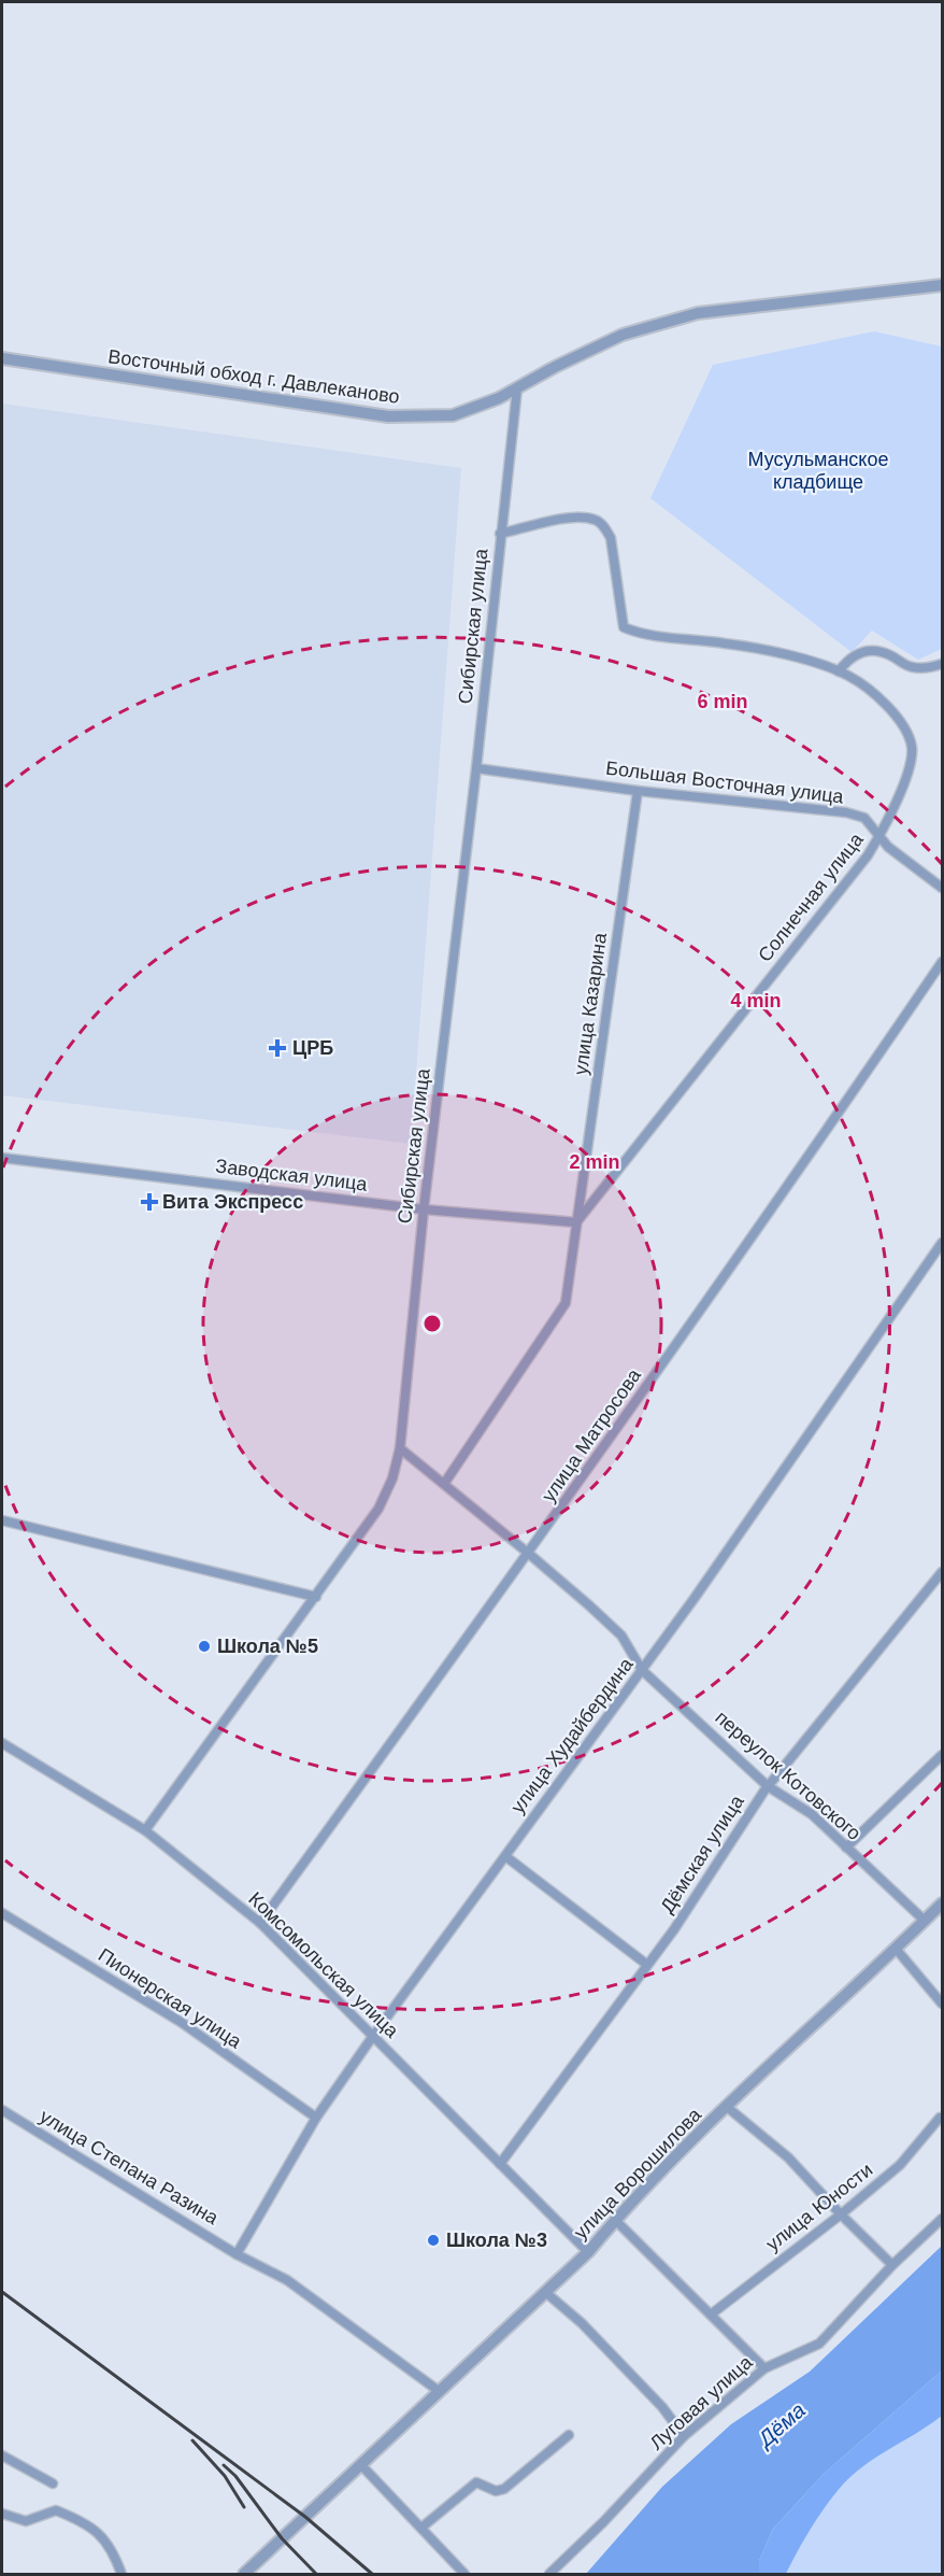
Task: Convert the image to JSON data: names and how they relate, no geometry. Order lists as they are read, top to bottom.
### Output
{
  "streets": {
    "street": [
      "Восточный обход г. Давлеканово",
      "Сибирская улица",
      "Большая Восточная улица",
      "Солнечная улица",
      "улица Казарина",
      "Заводская улица",
      "улица Матросова",
      "улица Худайбердина",
      "переулок Котовского",
      "Дёмская улица",
      "Комсомольская улица",
      "Пионерская улица",
      "улица Степана Разина",
      "улица Ворошилова",
      "улица Юности",
      "Луговая улица"
    ]
  },
  "crossings": [
    ["Восточный обход г. Давлеканово", "Сибирская улица"],
    ["Сибирская улица", "Большая Восточная улица"],
    ["Сибирская улица", "Солнечная улица"],
    ["Сибирская улица", "Заводская улица"],
    ["Сибирская улица", "переулок Котовского"],
    ["Сибирская улица", "Комсомольская улица"],
    ["Большая Восточная улица", "Солнечная улица"],
    ["Большая Восточная улица", "улица Казарина"],
    ["Солнечная улица", "улица Казарина"],
    ["Солнечная улица", "Заводская улица"],
    ["улица Казарина", "Заводская улица"],
    ["улица Казарина", "переулок Котовского"],
    ["улица Матросова", "переулок Котовского"],
    ["улица Матросова", "Комсомольская улица"],
    ["улица Худайбердина", "переулок Котовского"],
    ["улица Худайбердина", "Комсомольская улица"],
    ["улица Худайбердина", "Пионерская улица"],
    ["улица Худайбердина", "улица Степана Разина"],
    ["переулок Котовского", "Дёмская улица"],
    ["переулок Котовского", "улица Ворошилова"],
    ["Дёмская улица", "Комсомольская улица"],
    ["Комсомольская улица", "улица Ворошилова"],
    ["улица Степана Разина", "улица Ворошилова"]
  ],
  "water": ["Дёма"],
  "parks": ["Мусульманское кладбище"],
  "places": {
    "health": ["ЦРБ", "Вита Экспресс"],
    "other": ["Школа №5", "Школа №3"]
  },
  "rings": ["6 min", "4 min", "2 min"]
}
